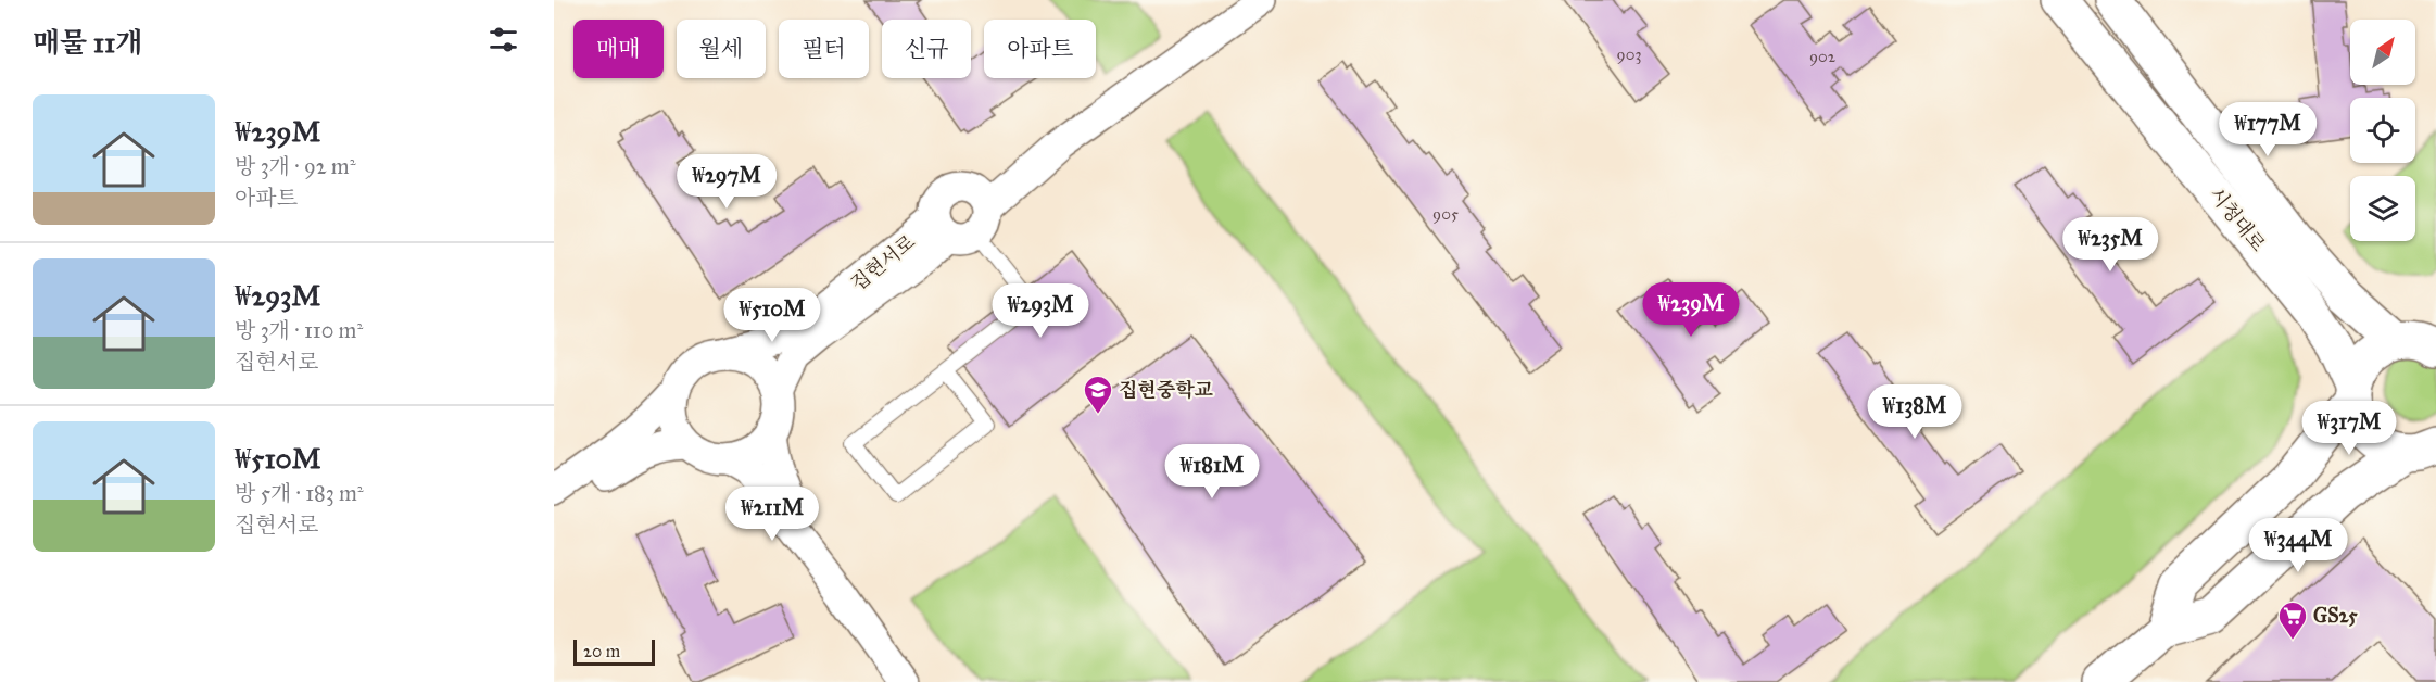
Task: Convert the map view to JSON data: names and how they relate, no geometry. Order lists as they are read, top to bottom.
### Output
{
  "streets": {
    "street": ["시청대로", "집현서로"]
  },
  "places": {
    "school or university": ["집현중학교"],
    "supermarket": ["GS25"]
  },
  "house_numbers": ["903", "902", "905"],
  "scale_bar": "20 m",
  "north": "top right",
  "page": {
    "heading": "매물 11개",
    "chip": [
      "매매",
      "월세",
      "필터",
      "신규",
      "아파트"
    ],
    "list": [
      {
        "name": "₩239M",
        "note": "방 3개 · 92 m² · 아파트"
      },
      {
        "name": "₩293M",
        "note": "방 3개 · 110 m² · 집현서로"
      },
      {
        "name": "₩510M",
        "note": "방 5개 · 183 m² · 집현서로"
      }
    ],
    "price": [
      "₩177M",
      "₩297M",
      "₩235M",
      "₩239M",
      "₩293M",
      "₩510M",
      "₩138M",
      "₩317M",
      "₩181M",
      "₩211M",
      "₩344M"
    ],
    "scale": "20 m"
  }
}
